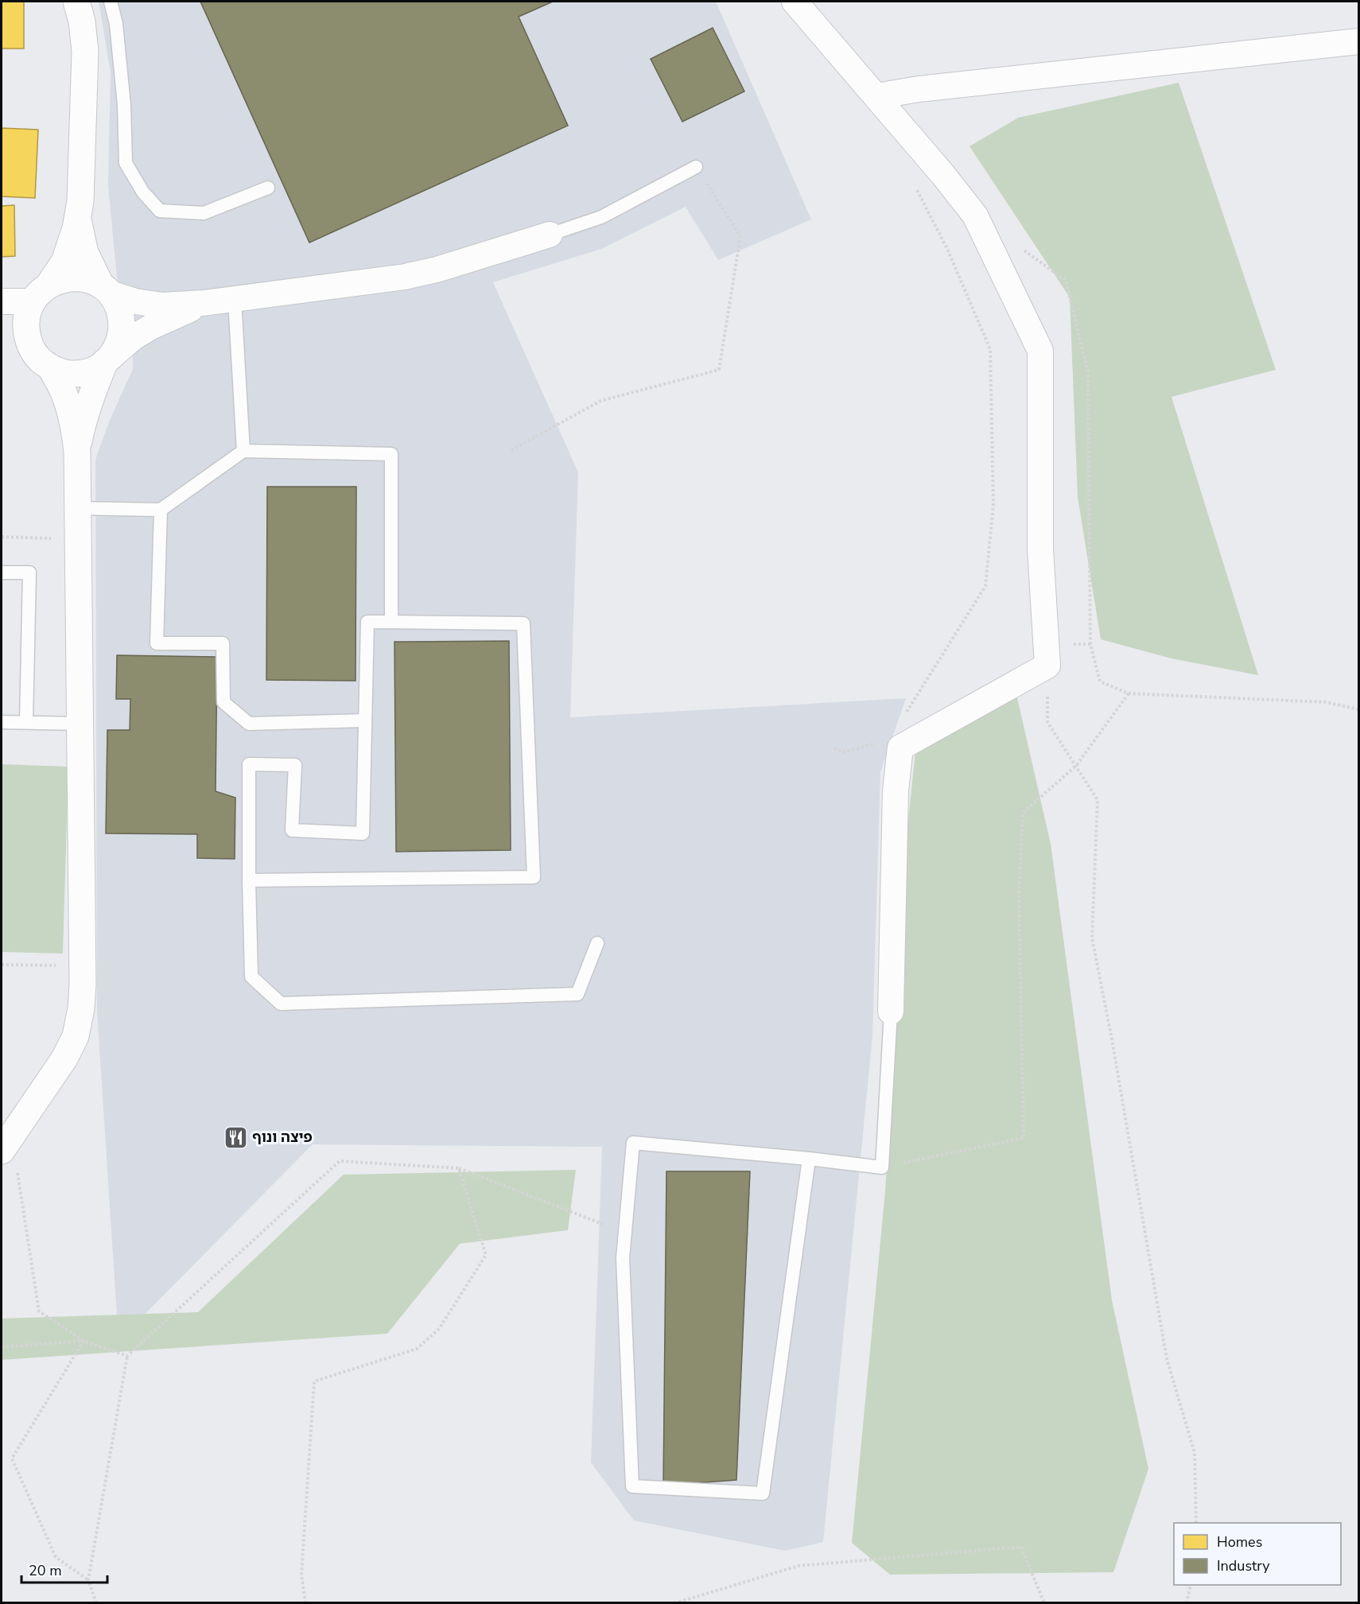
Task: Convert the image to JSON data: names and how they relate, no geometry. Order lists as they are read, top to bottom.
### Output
{
  "places": {
    "restaurant": ["פיצה ונוף"]
  },
  "legend": ["Homes", "Industry"],
  "scale_bar": "20 m"
}
